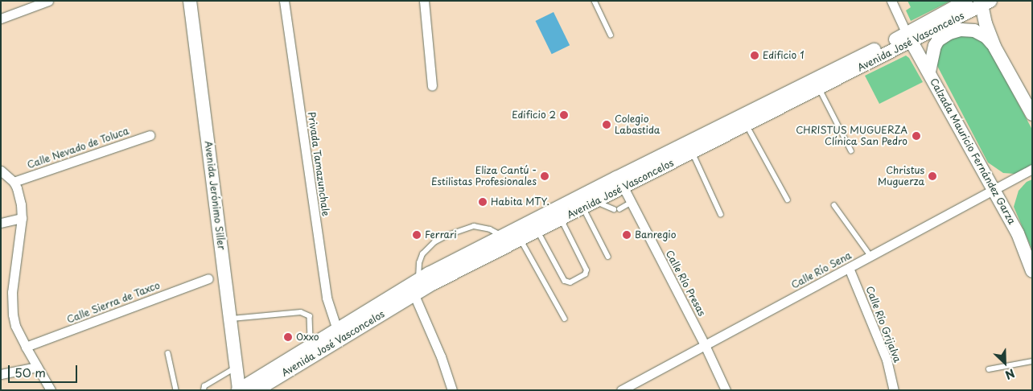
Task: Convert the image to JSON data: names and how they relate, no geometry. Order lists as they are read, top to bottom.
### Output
{
  "streets": {
    "main road": ["Avenida José Vasconcelos", "Calzada Mauricio Fernández Garza", "Avenida Jerónimo Siller"],
    "street": [
      "Calle Nevado de Toluca",
      "Privada Tamazunchale",
      "Calle Río Sena",
      "Calle Río Presas",
      "Calle Sierra de Taxco",
      "Calle Río Grijalva"
    ]
  },
  "crossings": [
    ["Avenida José Vasconcelos", "Calzada Mauricio Fernández Garza"],
    ["Avenida José Vasconcelos", "Privada Tamazunchale"],
    ["Avenida José Vasconcelos", "Avenida Jerónimo Siller"],
    ["Avenida José Vasconcelos", "Calle Río Presas"],
    ["Calzada Mauricio Fernández Garza", "Calle Río Sena"],
    ["Calle Río Sena", "Calle Río Presas"],
    ["Calle Río Sena", "Calle Río Grijalva"]
  ],
  "places": [
    "Edificio 1",
    "Edificio 2",
    "Colegio Labastida",
    "CHRISTUS MUGUERZA Clínica San Pedro",
    "Eliza Cantú - Estilistas Profesionales",
    "Christus Muguerza",
    "Habita MTY.",
    "Ferrari",
    "Banregio",
    "Oxxo"
  ],
  "scale_bar": "50 m",
  "north": "bottom right"
}
